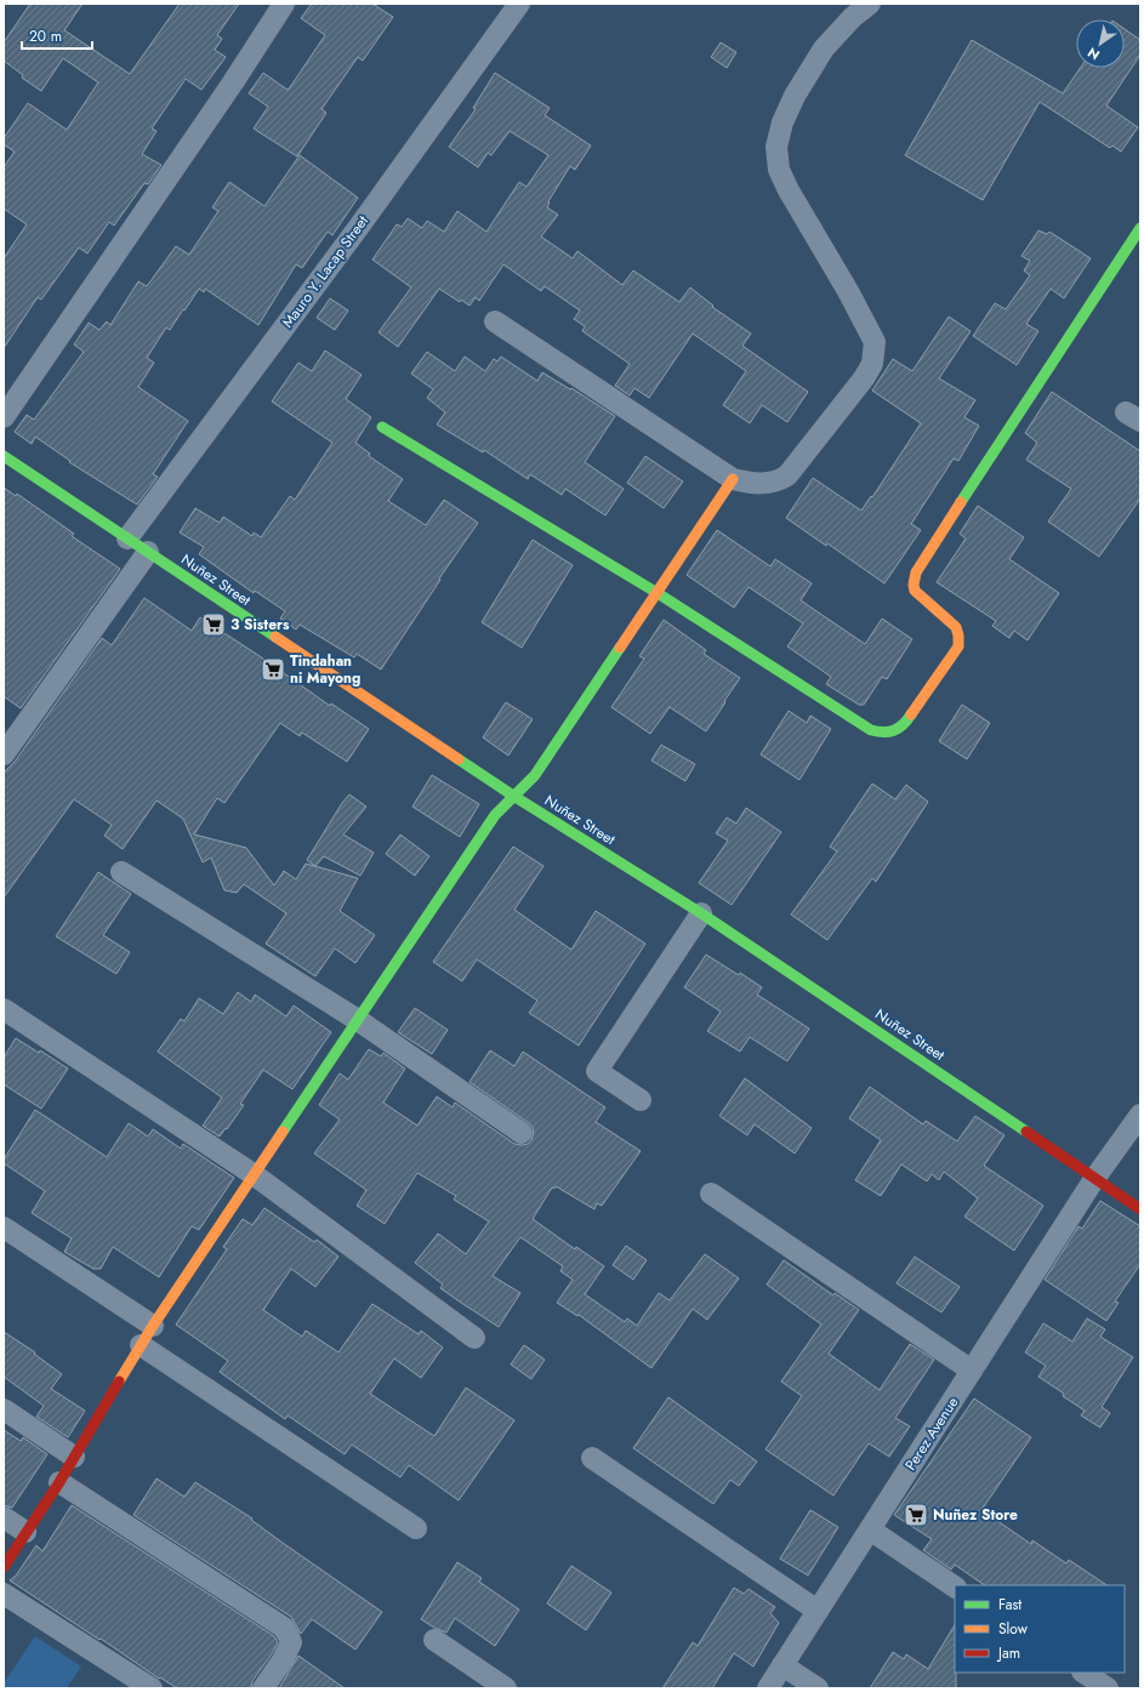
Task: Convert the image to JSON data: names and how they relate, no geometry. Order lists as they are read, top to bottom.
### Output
{
  "streets": {
    "street": ["Mauro Y. Lacap Street", "Nuñez Street", "Perez Avenue"]
  },
  "crossings": [
    ["Mauro Y. Lacap Street", "Nuñez Street"],
    ["Nuñez Street", "Perez Avenue"]
  ],
  "places": {
    "supermarket": ["3 Sisters", "Tindahan ni Mayong", "Nuñez Store"]
  },
  "legend": ["Fast", "Slow", "Jam"],
  "scale_bar": "20 m",
  "north": "bottom left"
}
